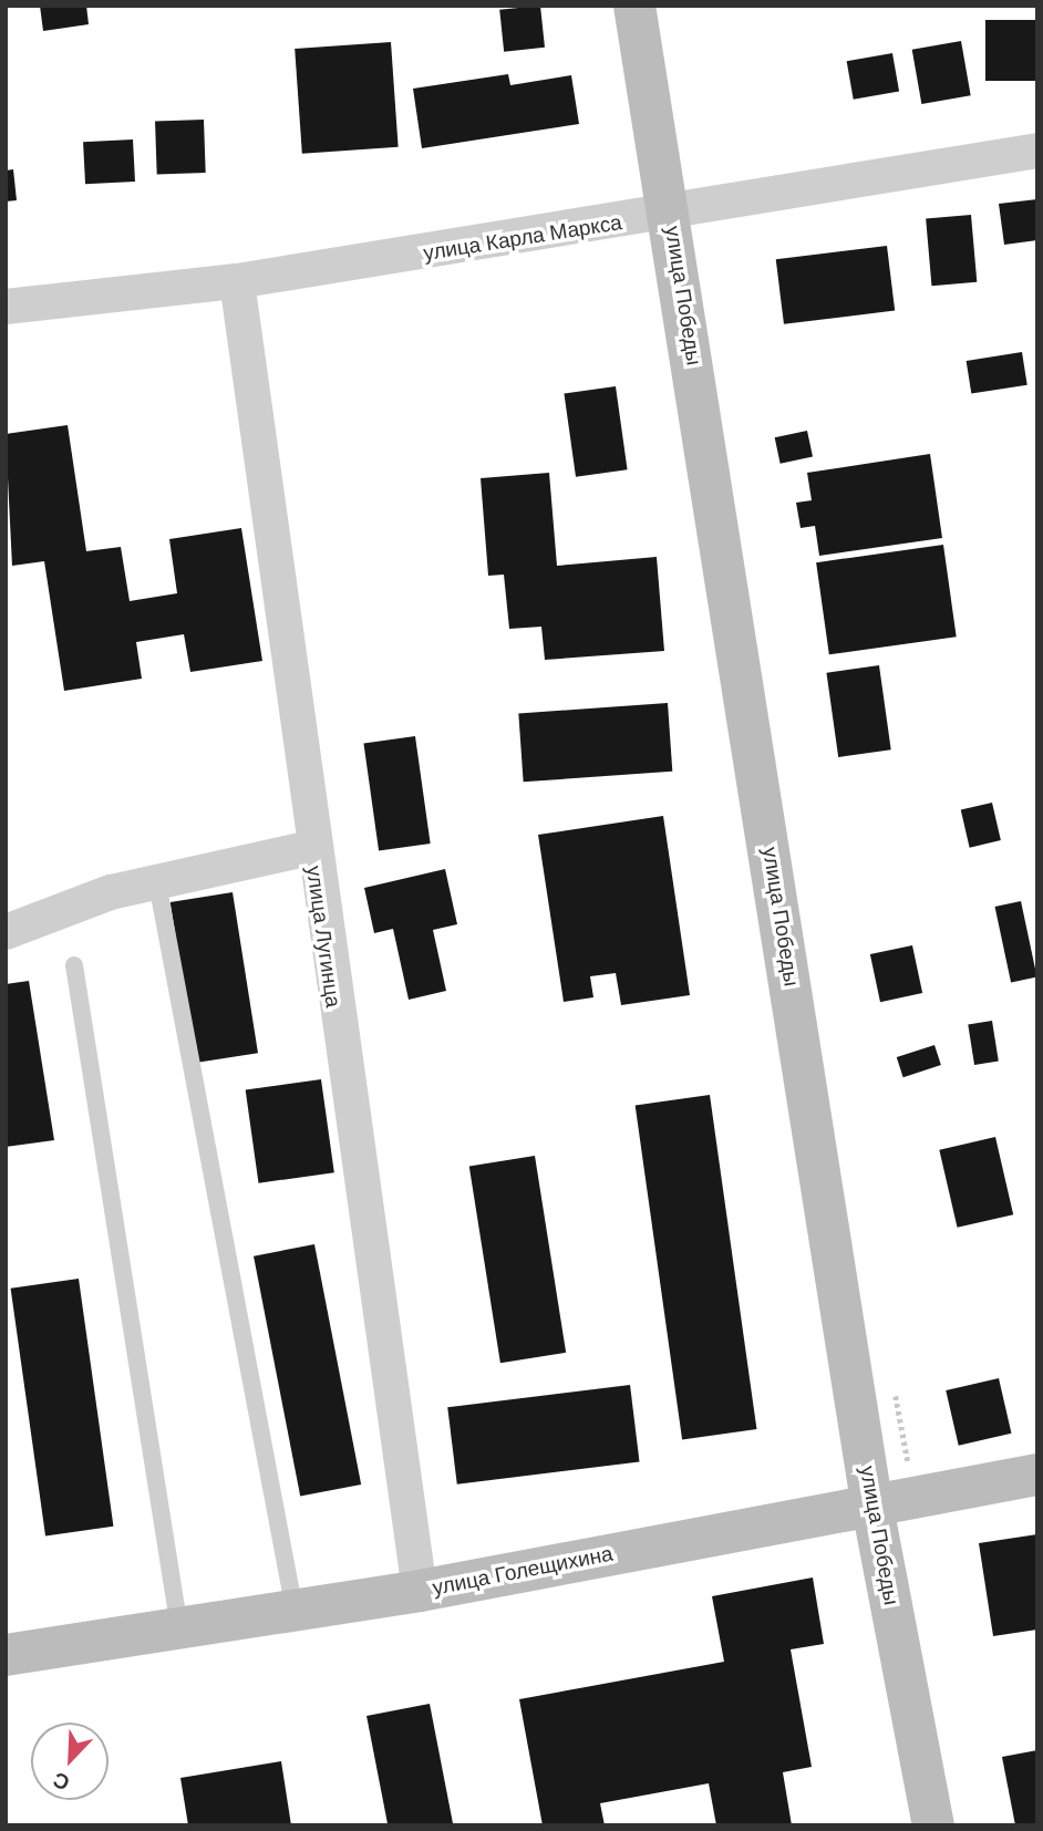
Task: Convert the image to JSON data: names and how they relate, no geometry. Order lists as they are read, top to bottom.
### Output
{
  "streets": {
    "street": [
      "улица Карла Маркса",
      "улица Победы",
      "улица Лугинца",
      "улица Голещихина"
    ]
  },
  "crossings": [
    ["улица Карла Маркса", "улица Победы"],
    ["улица Карла Маркса", "улица Лугинца"],
    ["улица Победы", "улица Голещихина"],
    ["улица Лугинца", "улица Голещихина"]
  ],
  "north": "bottom left"
}
